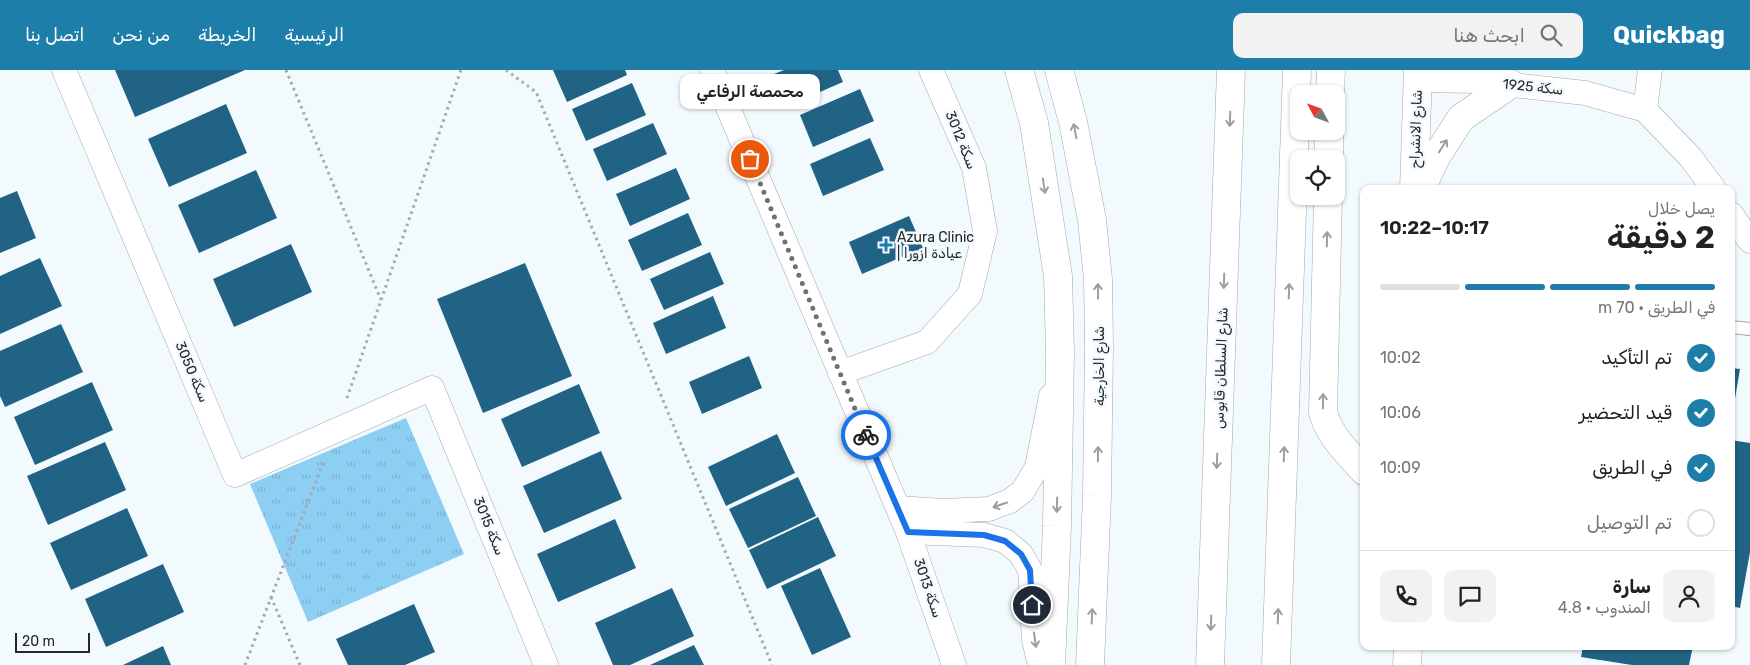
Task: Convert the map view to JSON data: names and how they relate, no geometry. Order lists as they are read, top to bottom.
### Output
{
  "streets": {
    "main road": ["شارع الانشراح", "شارع الخارجية", "شارع السلطان قابوس"],
    "street": [
      "سكة 1925",
      "سكة 3012",
      "سكة 3050",
      "سكة 3015",
      "سكة 3013"
    ]
  },
  "crossings": [
    ["سكة 1925", "شارع الانشراح"],
    ["سكة 3012", "سكة 3013"],
    ["سكة 3050", "سكة 3015"]
  ],
  "places": {
    "other": ["محمصة الرفاعي"],
    "health": ["Azura Clinic | عيادة ازورا"]
  },
  "scale_bar": "20 m",
  "north": "top left",
  "page": {
    "header": "Quickbag",
    "search": "ابحث هنا",
    "nav": [
      "الرئيسية",
      "الخريطة",
      "من نحن",
      "اتصل بنا"
    ],
    "bubble": "محمصة الرفاعي",
    "heading": ["2 دقيقة", "يصل خلال", "10:17–10:22"],
    "panel": ["سارة", "المندوب · 4.8"],
    "bar": "في الطريق · 70 m",
    "list": [
      ["تم التأكيد", "10:02"],
      ["قيد التحضير", "10:06"],
      ["في الطريق", "10:09"],
      "تم التوصيل"
    ],
    "scale": "20 m"
  }
}
